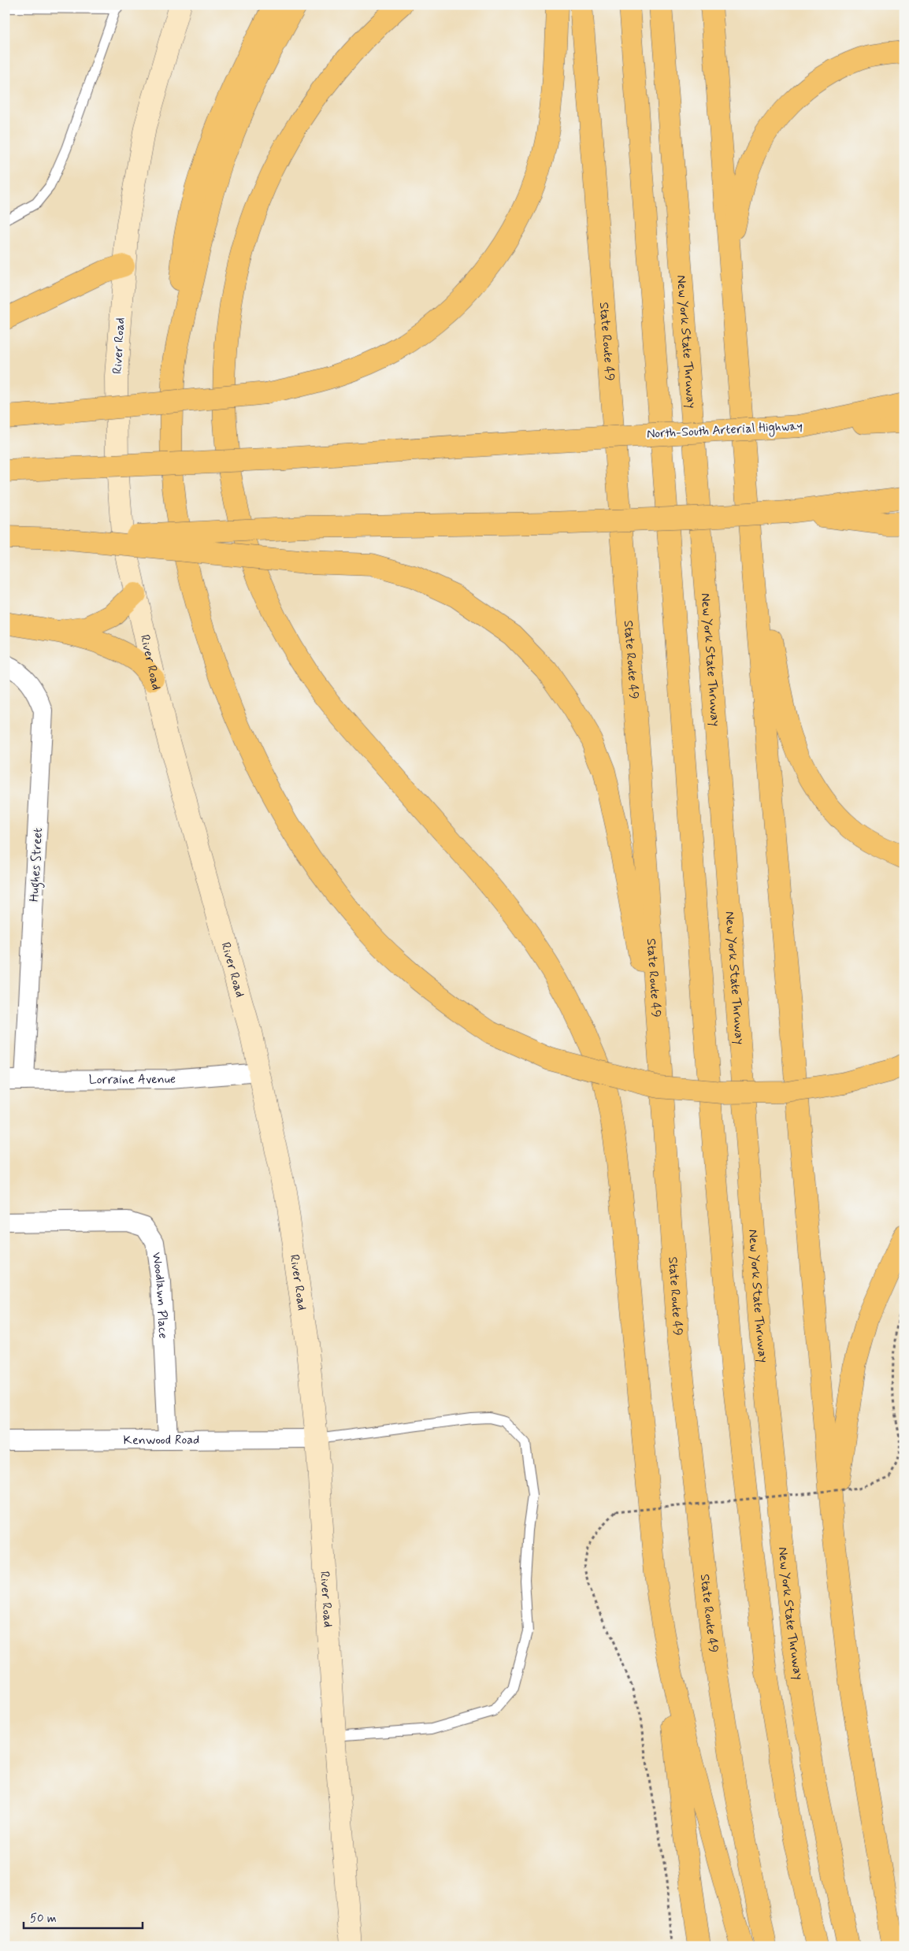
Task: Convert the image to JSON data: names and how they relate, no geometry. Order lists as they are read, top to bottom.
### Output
{
  "streets": {
    "highway": ["State Route 49", "New York State Thruway", "North-South Arterial Highway"],
    "main road": ["River Road"],
    "street": [
      "Hughes Street",
      "Lorraine Avenue",
      "Woodlawn Place",
      "Kenwood Road"
    ]
  },
  "crossings": [
    ["River Road", "Lorraine Avenue"],
    ["River Road", "Kenwood Road"],
    ["Hughes Street", "Lorraine Avenue"],
    ["Woodlawn Place", "Kenwood Road"]
  ],
  "scale_bar": "50 m"
}
